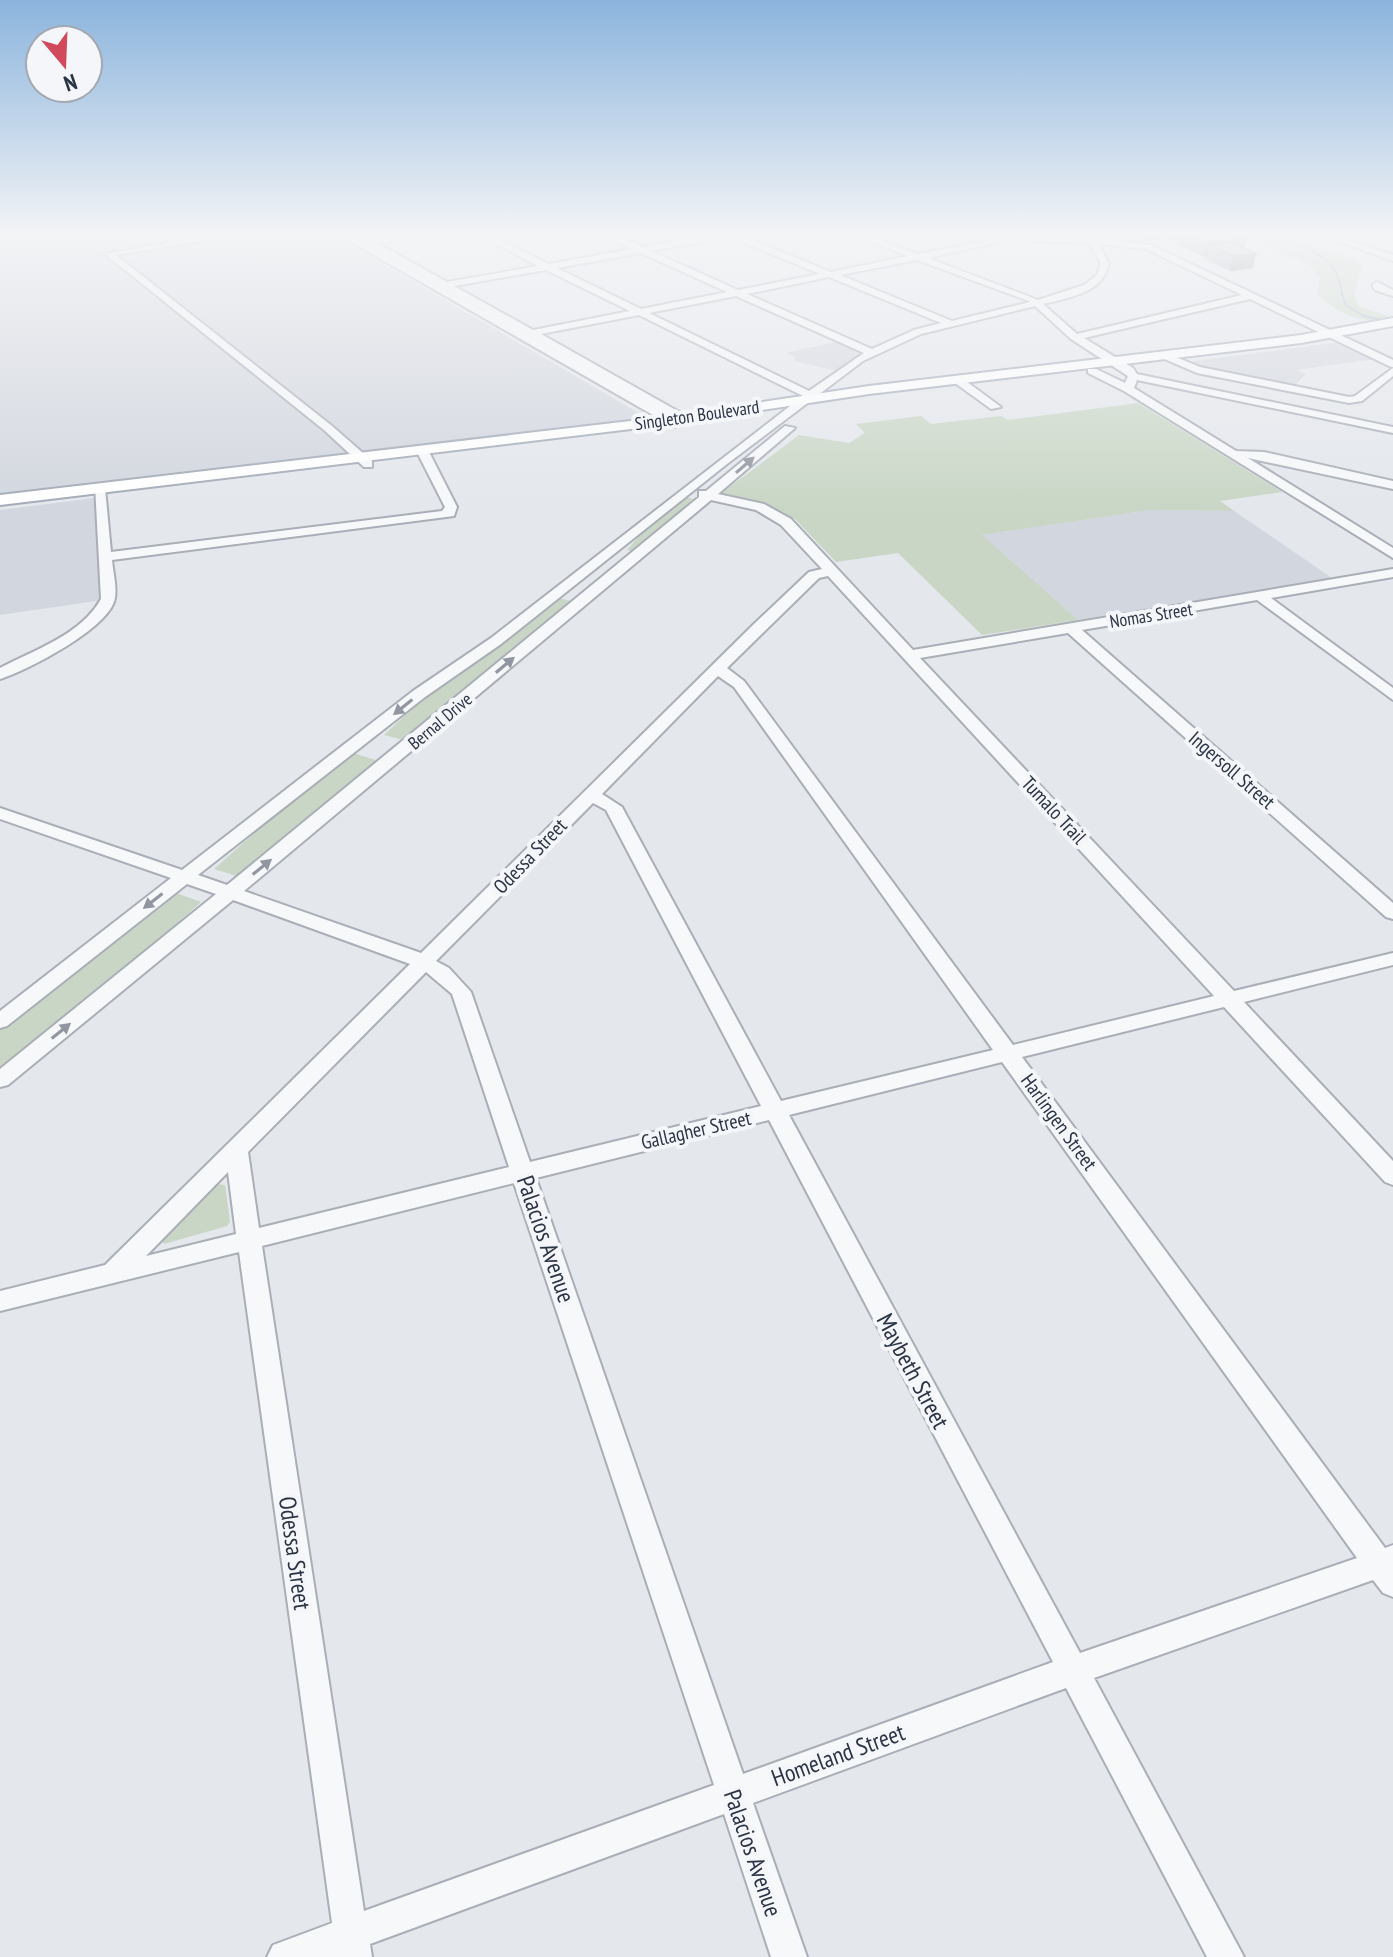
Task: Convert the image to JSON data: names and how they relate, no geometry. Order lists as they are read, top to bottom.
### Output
{
  "streets": {
    "main road": ["Singleton Boulevard"],
    "street": [
      "Nomas Street",
      "Bernal Drive",
      "Ingersoll Street",
      "Tumalo Trail",
      "Odessa Street",
      "Harlingen Street",
      "Gallagher Street",
      "Palacios Avenue",
      "Maybeth Street",
      "Homeland Street"
    ]
  },
  "crossings": [
    ["Singleton Boulevard", "Bernal Drive"],
    ["Nomas Street", "Ingersoll Street"],
    ["Nomas Street", "Tumalo Trail"],
    ["Bernal Drive", "Tumalo Trail"],
    ["Bernal Drive", "Palacios Avenue"],
    ["Tumalo Trail", "Odessa Street"],
    ["Tumalo Trail", "Gallagher Street"],
    ["Odessa Street", "Harlingen Street"],
    ["Odessa Street", "Gallagher Street"],
    ["Odessa Street", "Palacios Avenue"],
    ["Odessa Street", "Maybeth Street"],
    ["Odessa Street", "Homeland Street"],
    ["Harlingen Street", "Gallagher Street"],
    ["Harlingen Street", "Homeland Street"],
    ["Gallagher Street", "Palacios Avenue"],
    ["Gallagher Street", "Maybeth Street"],
    ["Palacios Avenue", "Homeland Street"],
    ["Maybeth Street", "Homeland Street"]
  ],
  "north": "bottom"
}
